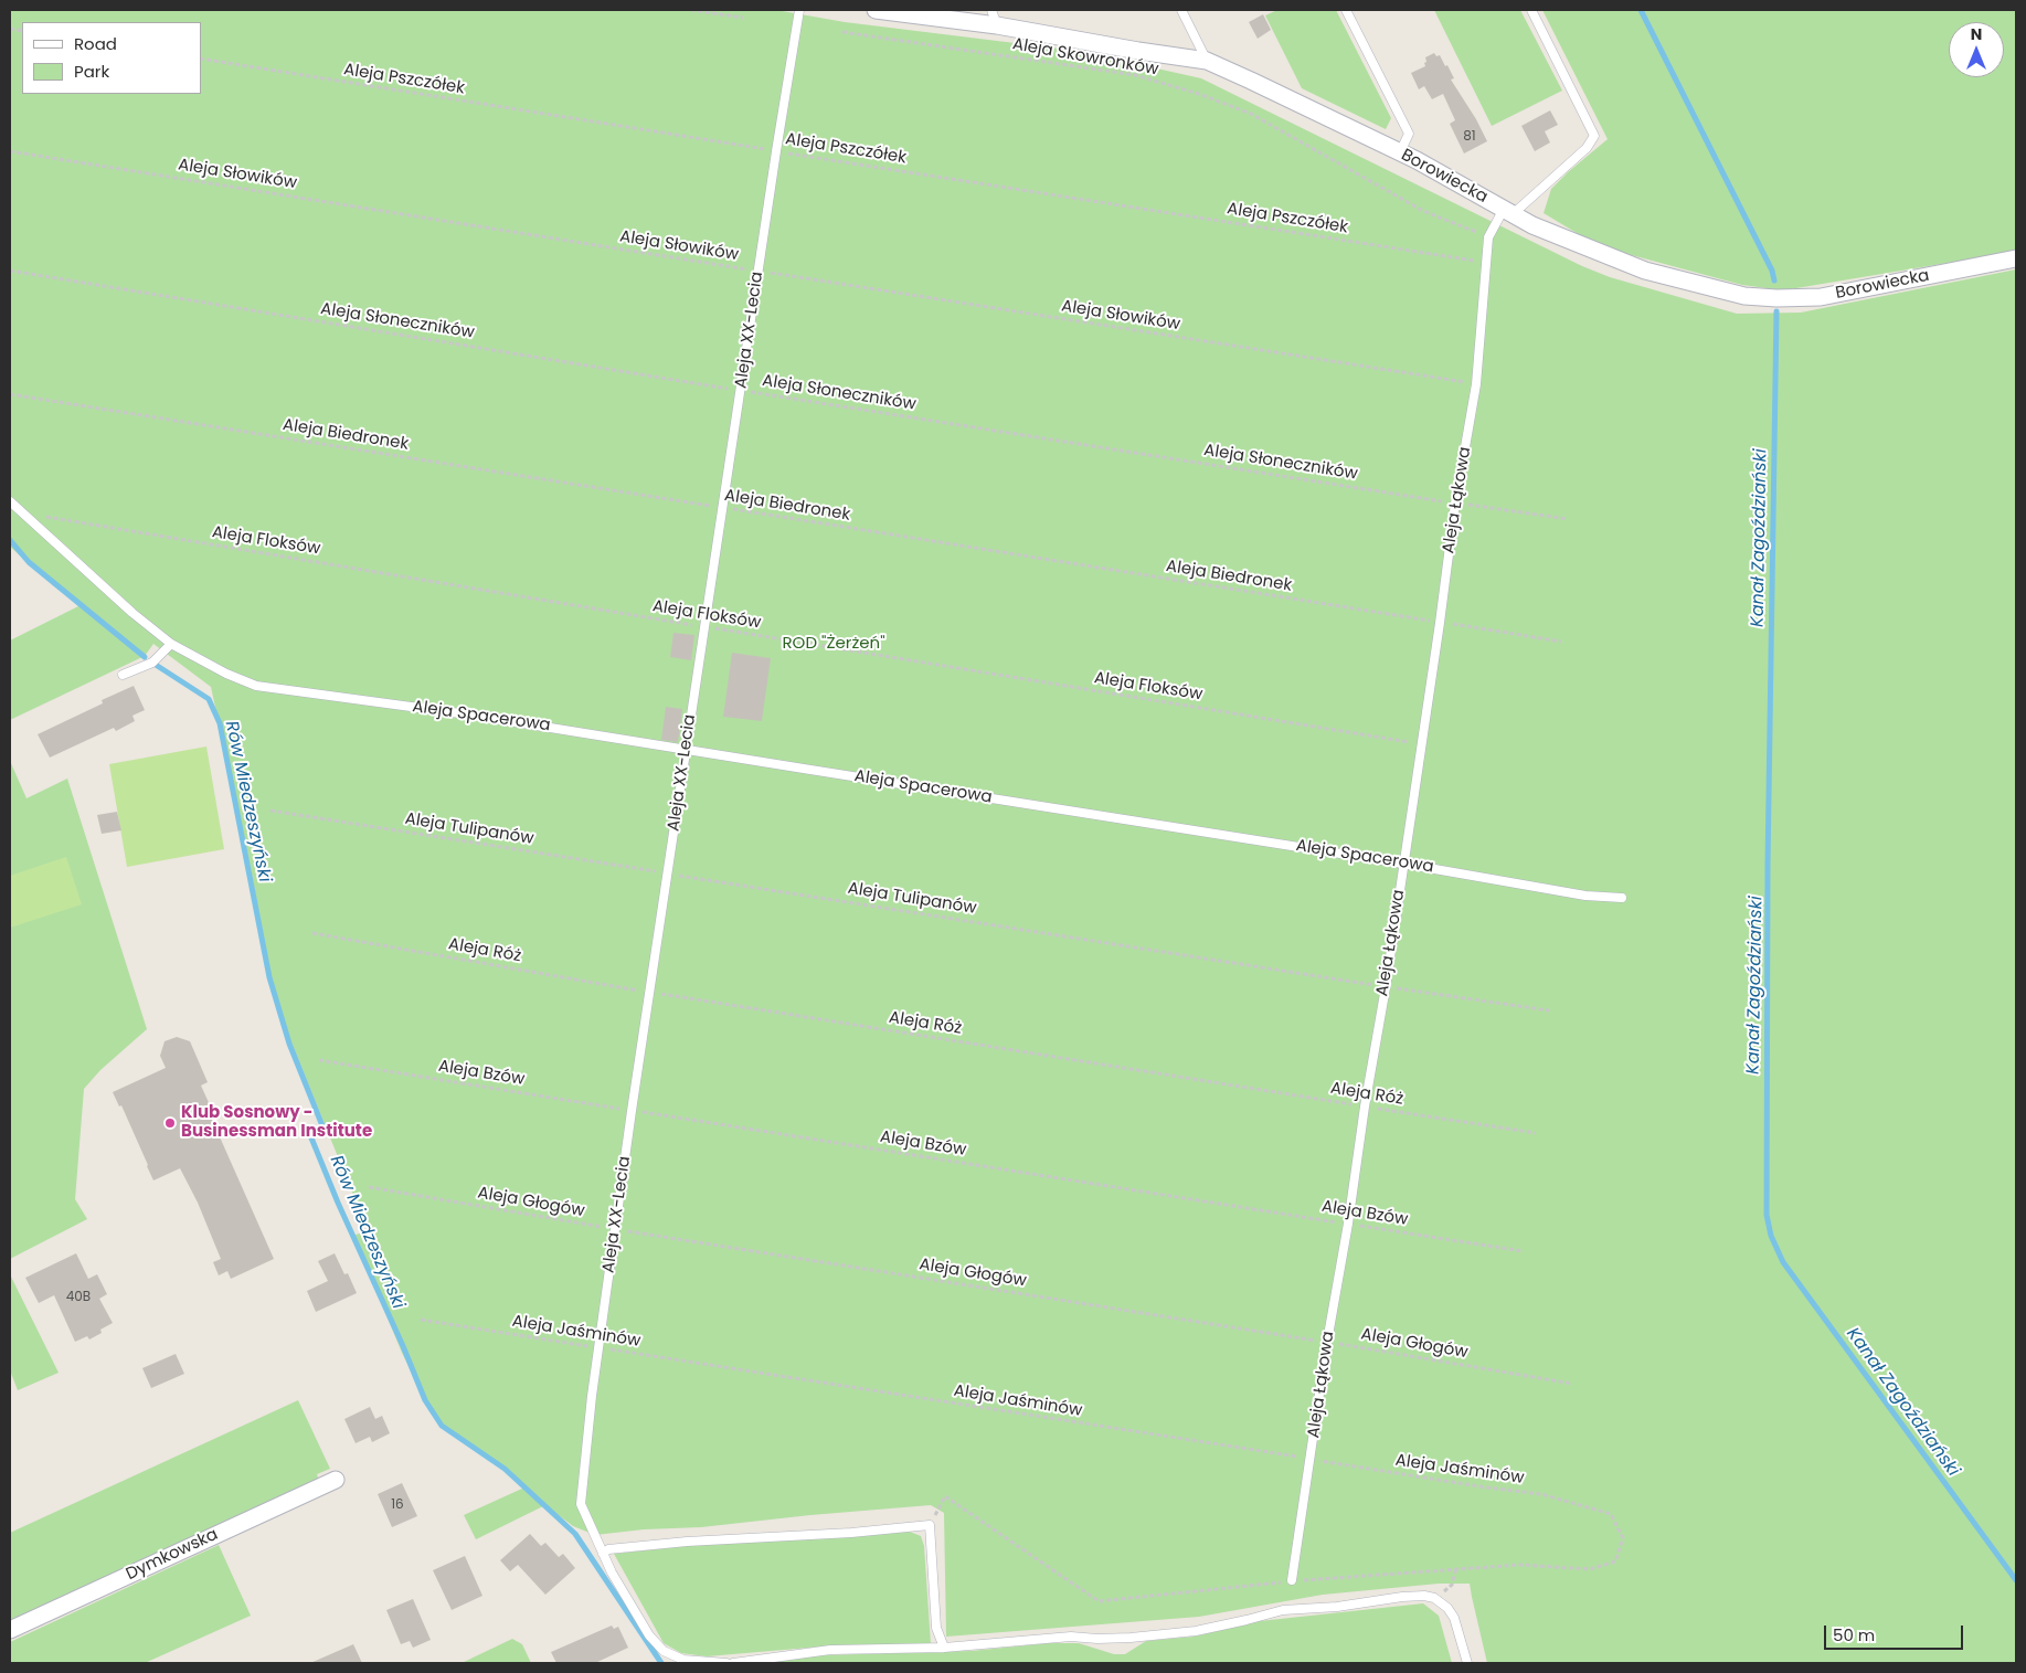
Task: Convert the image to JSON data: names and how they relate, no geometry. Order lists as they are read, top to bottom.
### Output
{
  "streets": {
    "street": ["Borowiecka", "Dymkowska"],
    "lane": ["Aleja XX-Lecia", "Aleja Łąkowa", "Aleja Spacerowa"],
    "path": [
      "Aleja Skowronków",
      "Aleja Pszczółek",
      "Aleja Słowików",
      "Aleja Słoneczników",
      "Aleja Biedronek",
      "Aleja Floksów",
      "Aleja Tulipanów",
      "Aleja Róż",
      "Aleja Bzów",
      "Aleja Głogów",
      "Aleja Jaśminów"
    ]
  },
  "crossings": [
    ["Aleja Skowronków", "Aleja Łąkowa"],
    ["Aleja Pszczółek", "Aleja XX-Lecia"],
    ["Aleja Pszczółek", "Aleja Łąkowa"],
    ["Aleja Słowików", "Aleja XX-Lecia"],
    ["Aleja Słowików", "Aleja Łąkowa"],
    ["Borowiecka", "Aleja Łąkowa"],
    ["Aleja Słoneczników", "Aleja XX-Lecia"],
    ["Aleja Słoneczników", "Aleja Łąkowa"],
    ["Aleja XX-Lecia", "Aleja Biedronek"],
    ["Aleja XX-Lecia", "Aleja Floksów"],
    ["Aleja XX-Lecia", "Aleja Spacerowa"],
    ["Aleja XX-Lecia", "Aleja Tulipanów"],
    ["Aleja XX-Lecia", "Aleja Róż"],
    ["Aleja XX-Lecia", "Aleja Bzów"],
    ["Aleja XX-Lecia", "Aleja Głogów"],
    ["Aleja XX-Lecia", "Aleja Jaśminów"],
    ["Aleja Biedronek", "Aleja Łąkowa"],
    ["Aleja Łąkowa", "Aleja Floksów"],
    ["Aleja Łąkowa", "Aleja Spacerowa"],
    ["Aleja Łąkowa", "Aleja Tulipanów"],
    ["Aleja Łąkowa", "Aleja Róż"],
    ["Aleja Łąkowa", "Aleja Bzów"],
    ["Aleja Łąkowa", "Aleja Głogów"],
    ["Aleja Łąkowa", "Aleja Jaśminów"],
    ["Aleja Floksów", "Aleja Spacerowa"]
  ],
  "water": ["Kanał Zagoździański", "Rów Miedzeszyński"],
  "parks": ["ROD \"Żerżeń\""],
  "places": ["Klub Sosnowy - Businessman Institute"],
  "house_numbers": ["81", "40B", "16"],
  "legend": ["Road", "Park"],
  "scale_bar": "50 m",
  "north": "top"
}
